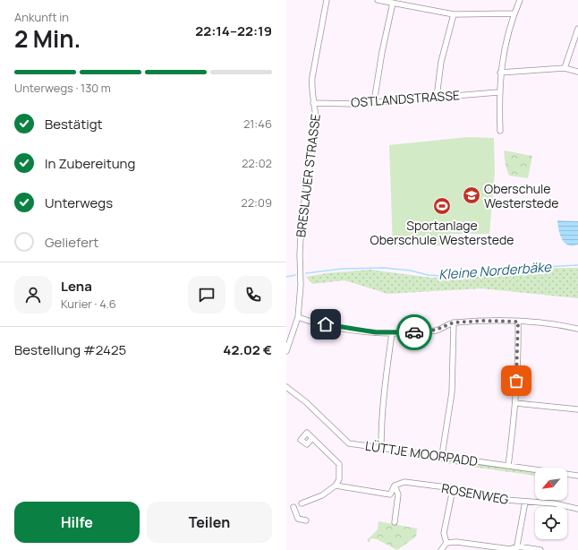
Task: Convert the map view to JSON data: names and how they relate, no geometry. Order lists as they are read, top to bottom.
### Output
{
  "streets": {
    "street": [
      "OSTLANDSTRASSE",
      "BRESLAUER STRASSE",
      "LÜTTJE MOORPADD",
      "ROSENWEG"
    ]
  },
  "crossings": [
    ["OSTLANDSTRASSE", "BRESLAUER STRASSE"]
  ],
  "water": ["Kleine Norderbäke"],
  "places": {
    "school or university": ["Oberschule Westerstede"],
    "sports": ["Sportanlage Oberschule Westerstede"]
  },
  "north": "bottom left",
  "page": {
    "heading": ["2 Min.", "Ankunft in", "22:14–22:19"],
    "panel": [
      "Lena",
      "Kurier · 4.6",
      "Bestellung #2425",
      "42.02 €"
    ],
    "bar": "Unterwegs · 130 m",
    "list": [
      ["Bestätigt", "21:46"],
      ["In Zubereitung", "22:02"],
      ["Unterwegs", "22:09"],
      "Geliefert"
    ],
    "buttons": ["Hilfe", "Teilen"]
  }
}
